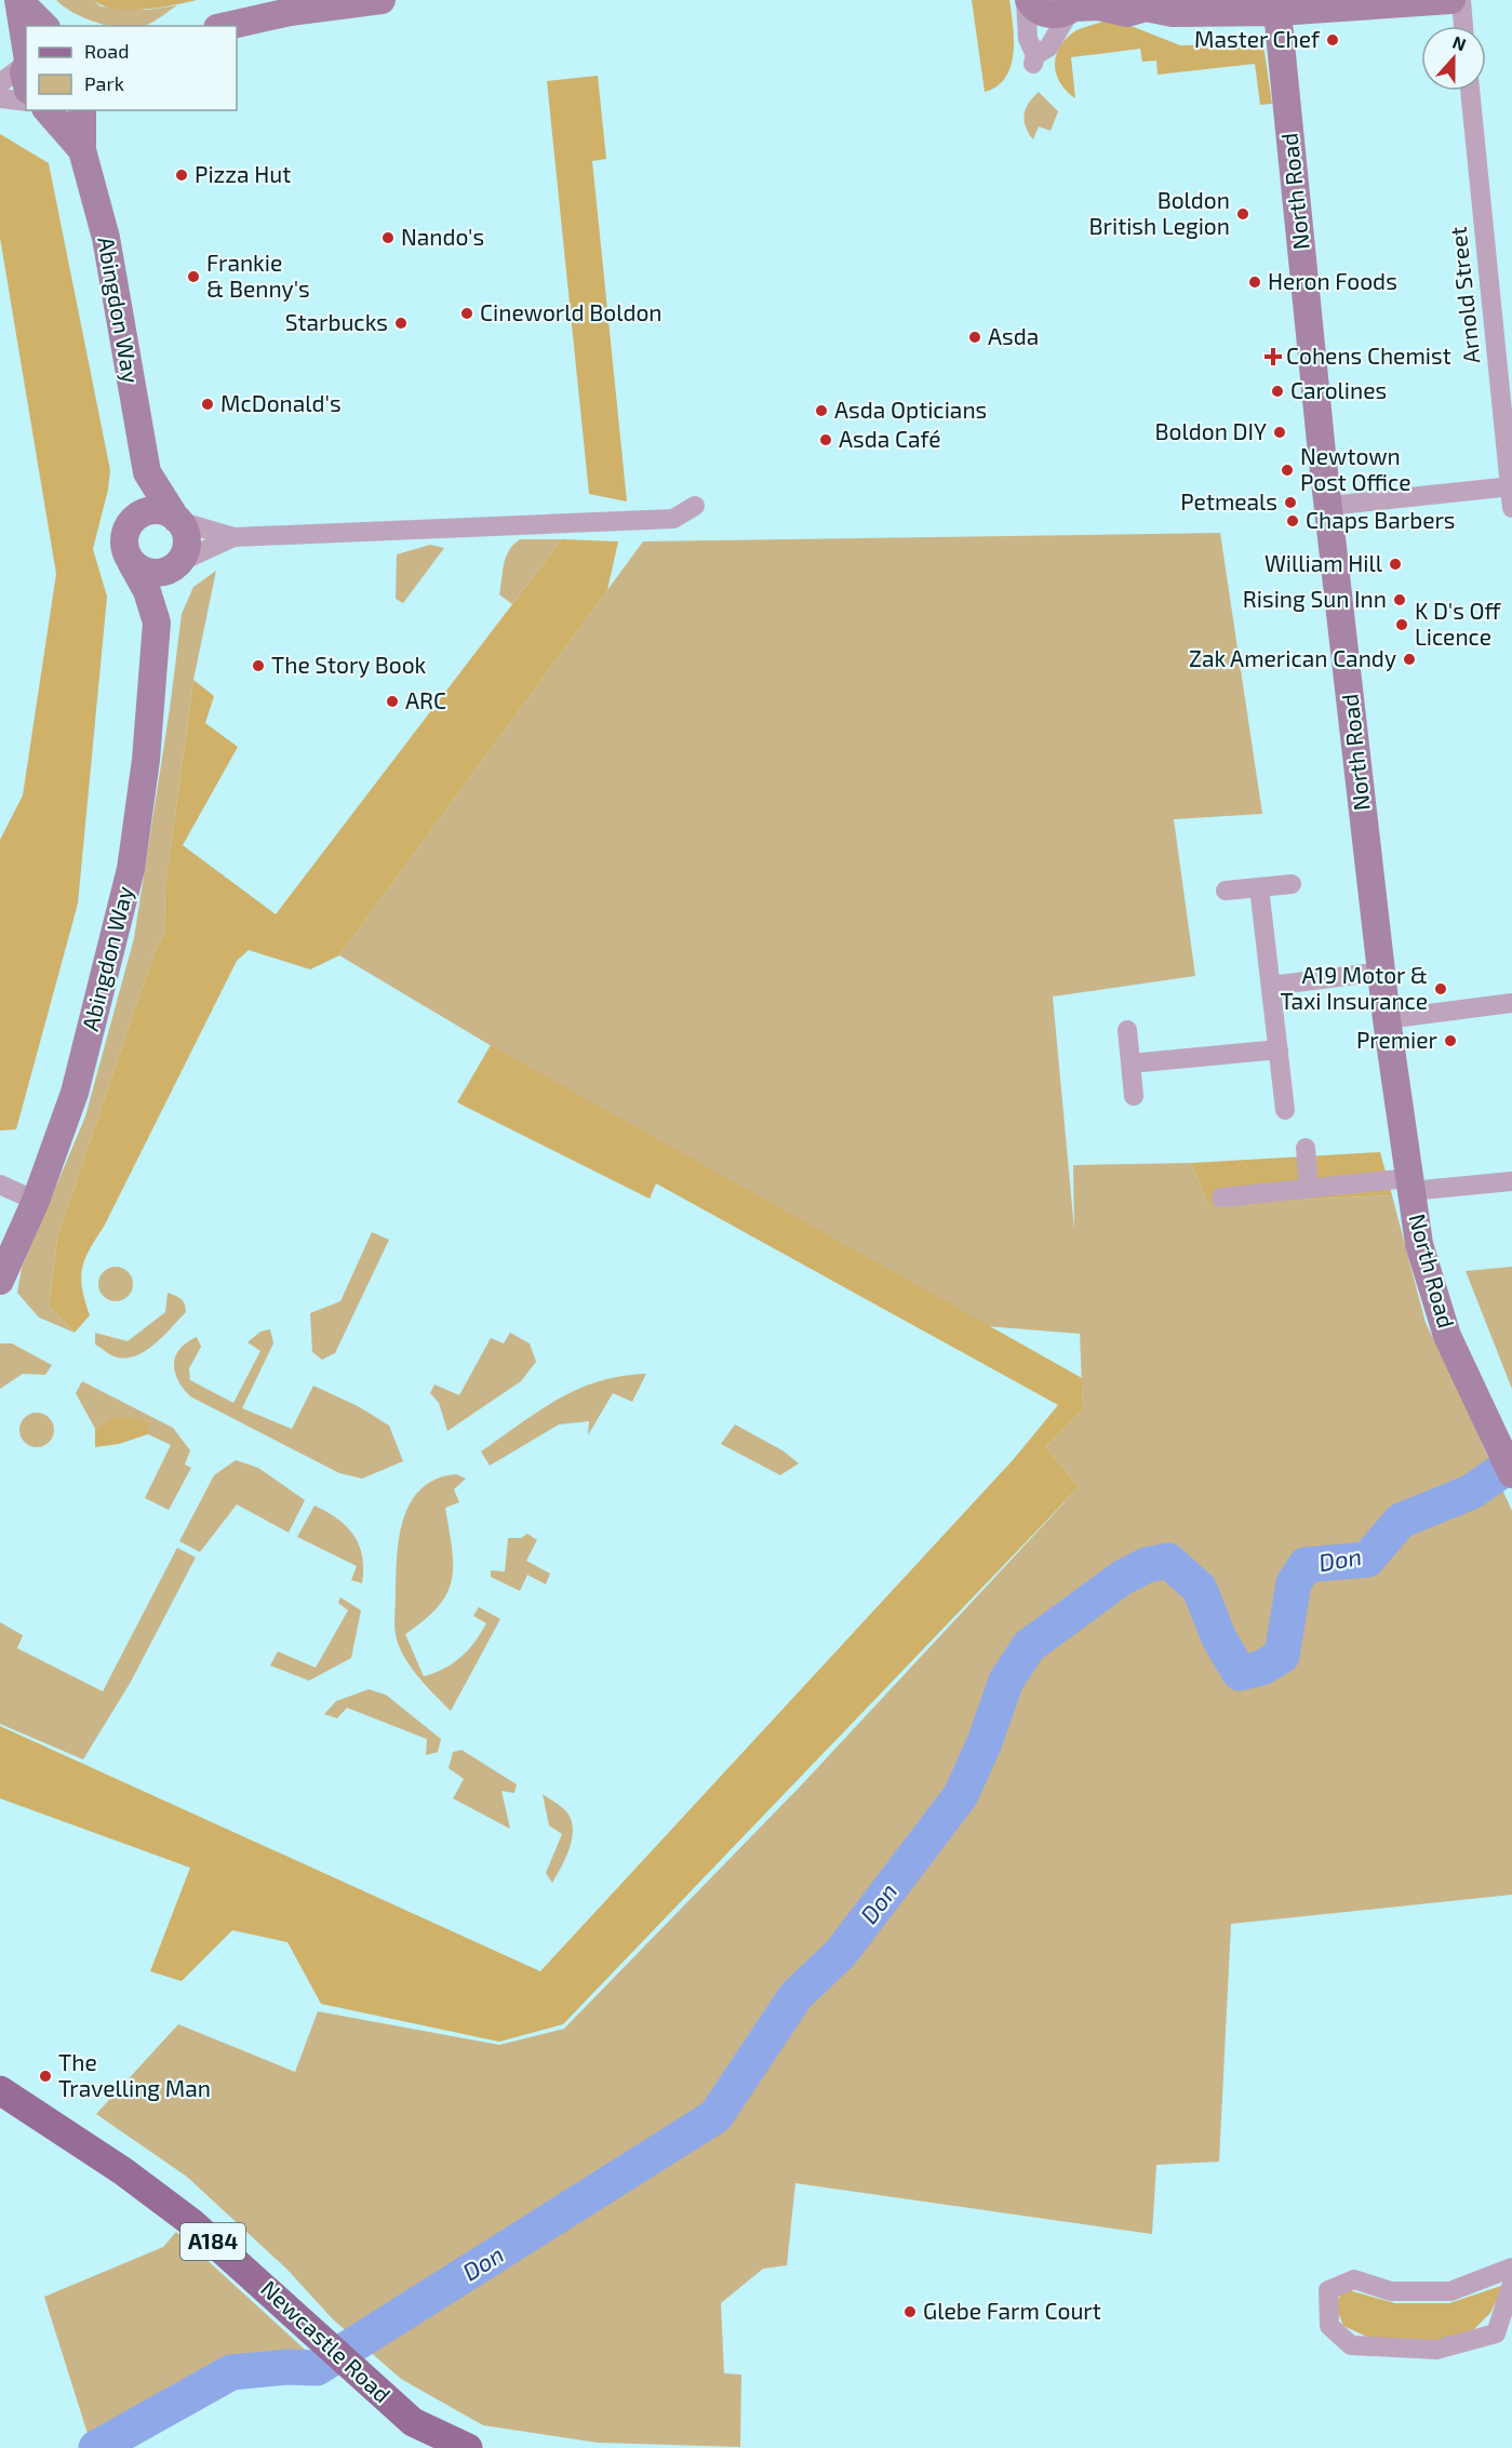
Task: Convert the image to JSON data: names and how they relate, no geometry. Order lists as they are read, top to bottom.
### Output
{
  "streets": {
    "main road": [
      "North Road",
      "Abingdon Way",
      "A184",
      "Newcastle Road"
    ],
    "street": ["Arnold Street"]
  },
  "water": ["Don"],
  "places": {
    "other": [
      "Master Chef",
      "Pizza Hut",
      "Boldon British Legion",
      "Nando's",
      "Frankie & Benny's",
      "Heron Foods",
      "Cineworld Boldon",
      "Starbucks",
      "Asda",
      "Carolines",
      "McDonald's",
      "Asda Opticians",
      "Boldon DIY",
      "Asda Café",
      "Newtown Post Office",
      "Petmeals",
      "Chaps Barbers",
      "William Hill",
      "Rising Sun Inn",
      "K D's Off Licence",
      "Zak American Candy",
      "The Story Book",
      "ARC",
      "A19 Motor & Taxi Insurance",
      "Premier",
      "The Travelling Man",
      "Glebe Farm Court"
    ],
    "health": ["Cohens Chemist"]
  },
  "legend": ["Road", "Park"],
  "north": "top"
}
